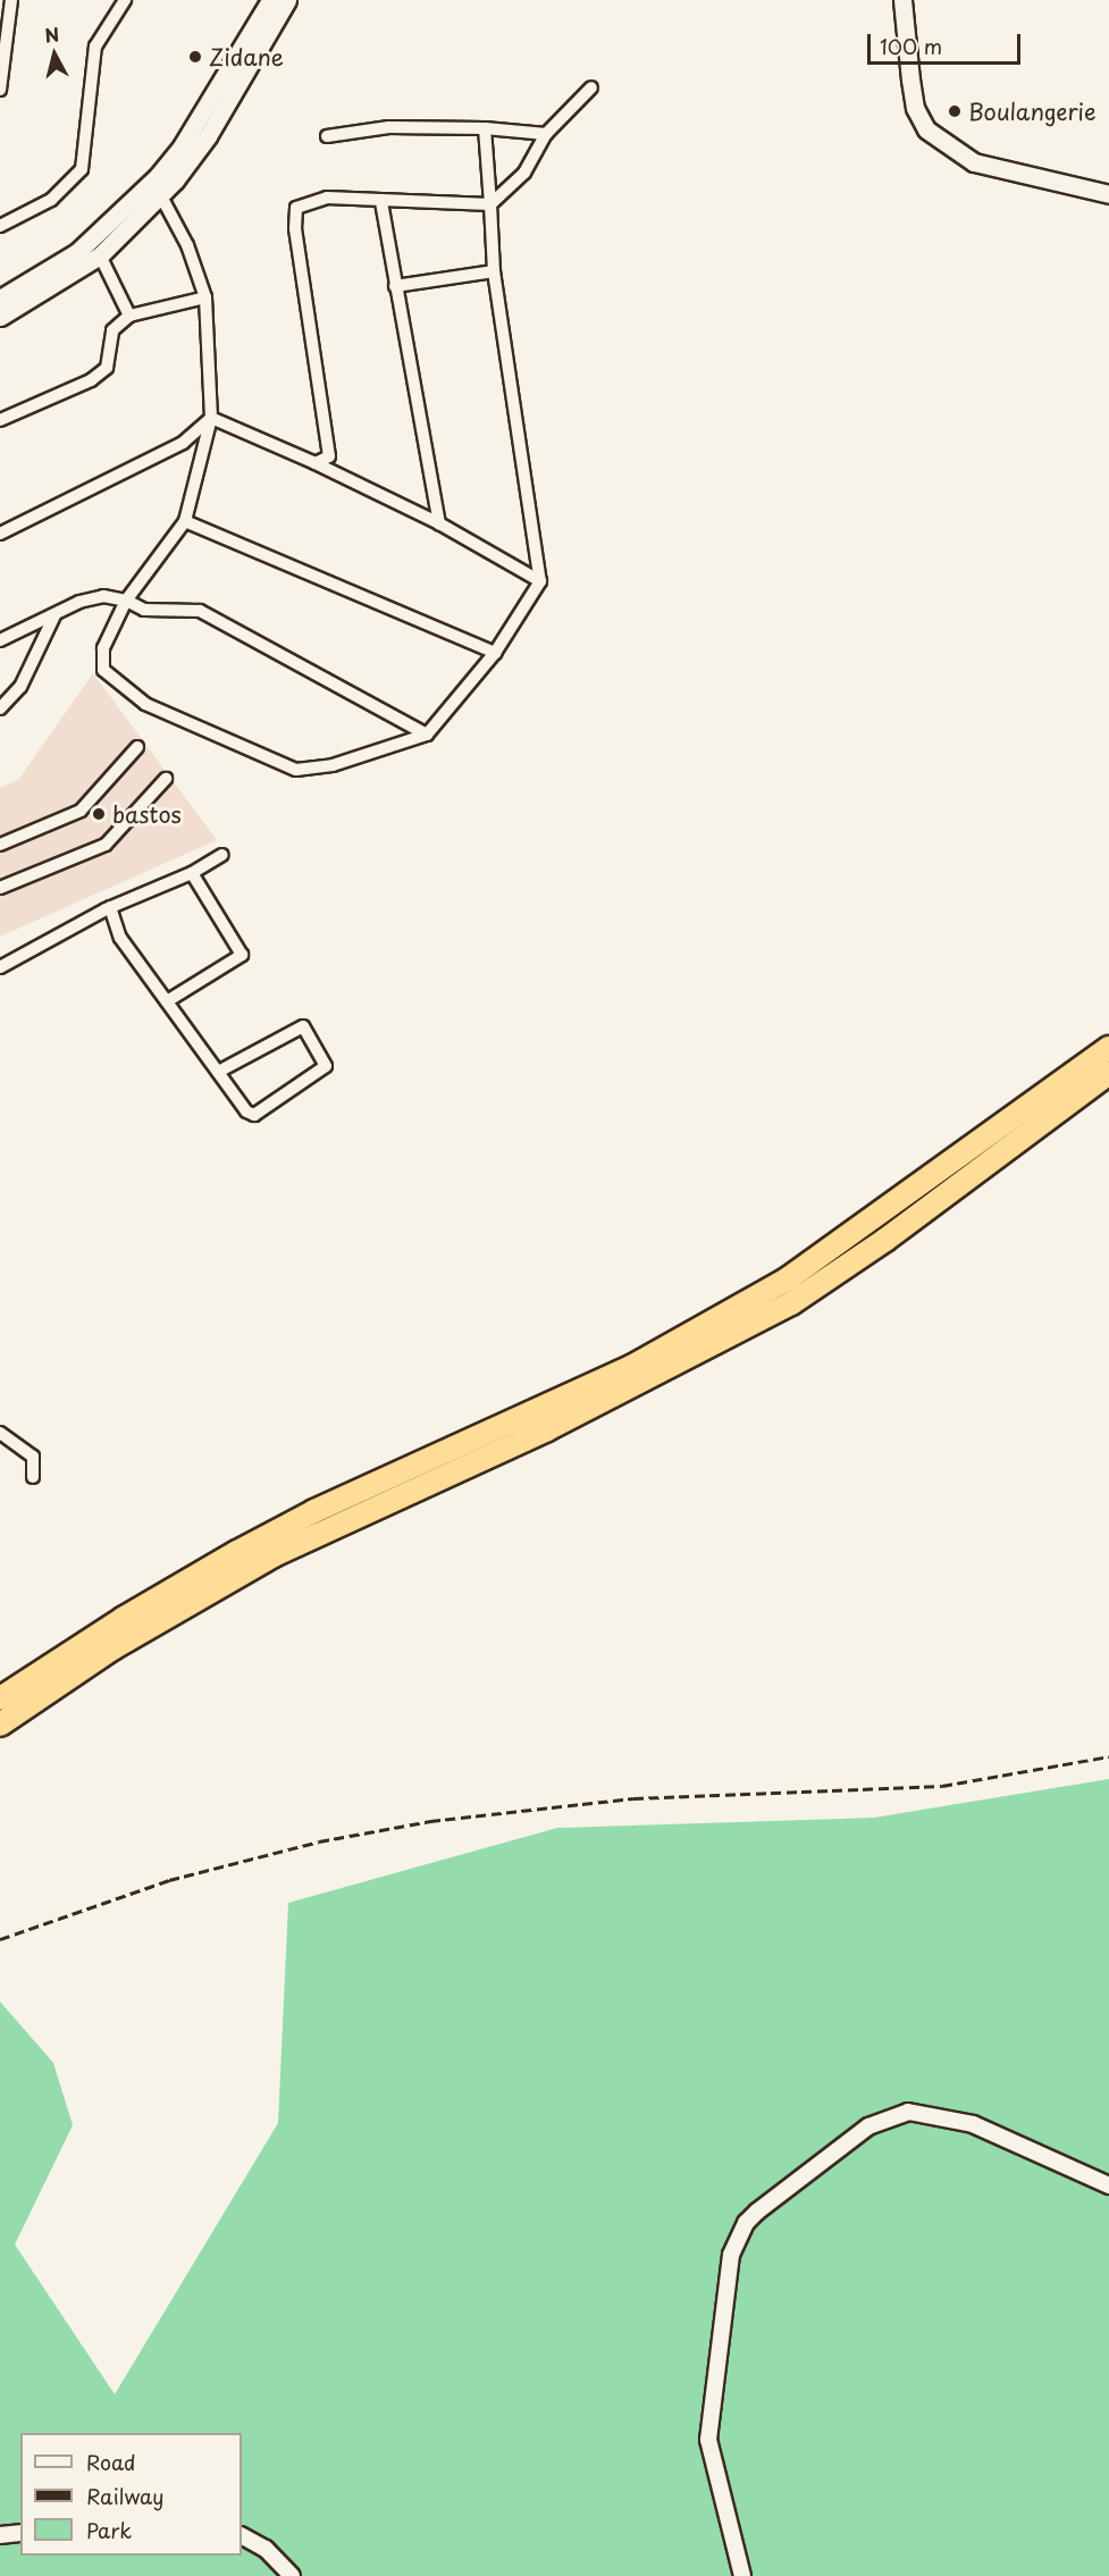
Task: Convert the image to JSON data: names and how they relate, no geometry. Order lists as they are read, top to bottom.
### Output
{
  "places": ["Zidane", "Boulangerie", "bastos"],
  "legend": ["Road", "Railway", "Park"],
  "scale_bar": "100 m",
  "north": "top"
}
